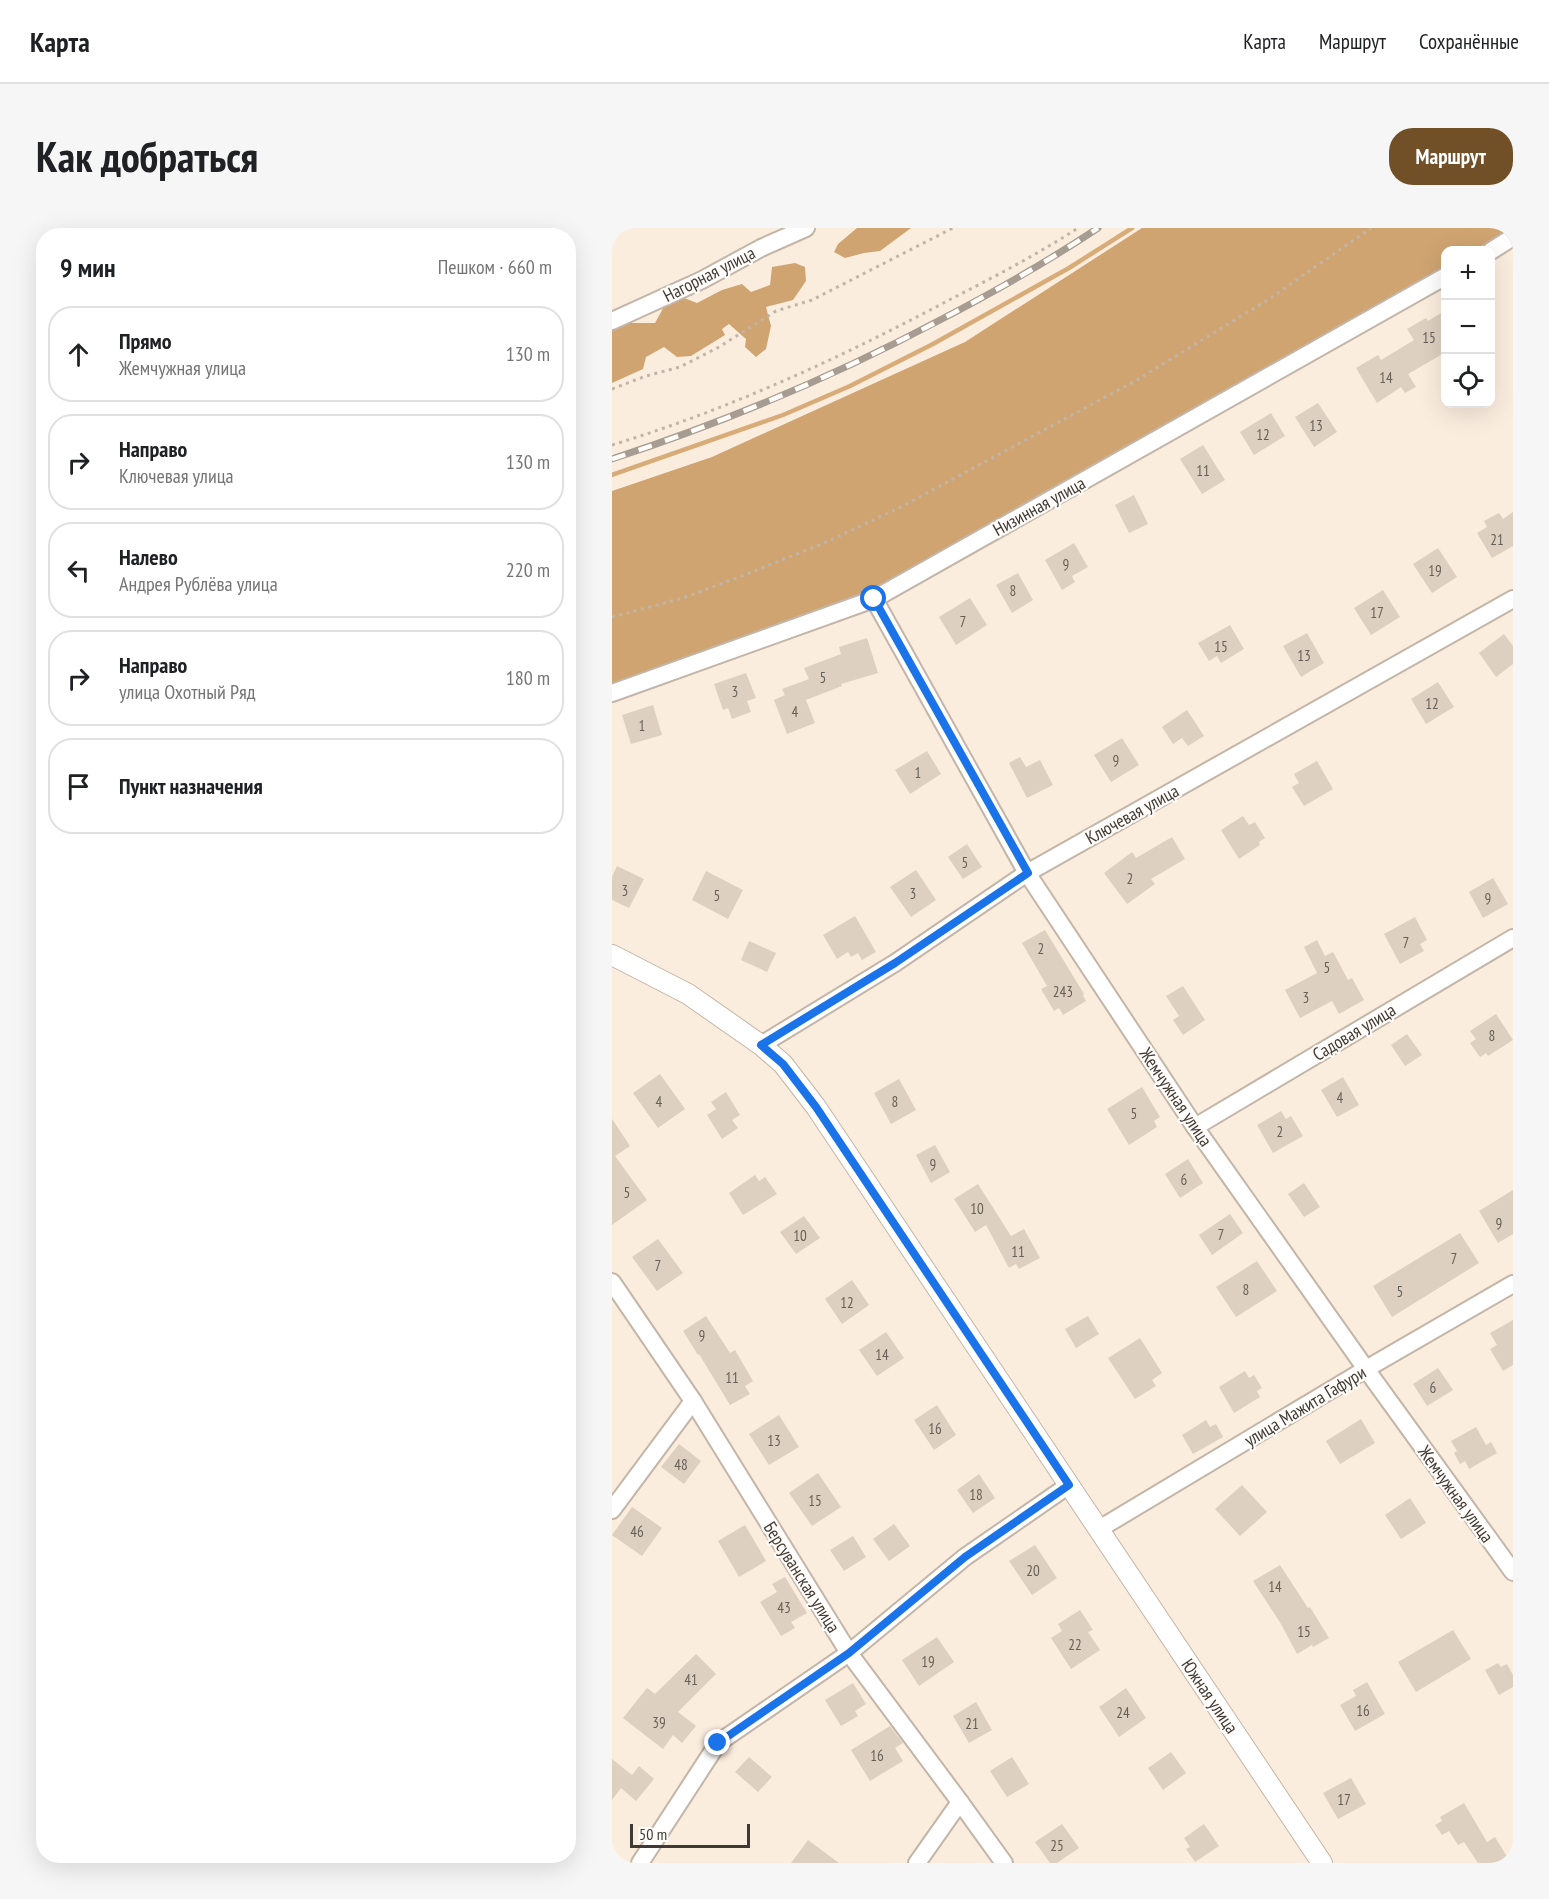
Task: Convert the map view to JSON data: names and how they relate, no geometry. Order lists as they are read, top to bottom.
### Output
{
  "streets": {
    "street": [
      "Нагорная улица",
      "Низинная улица",
      "Ключевая улица",
      "Садовая улица",
      "Жемчужная улица",
      "улица Мажита Гафури",
      "Берсуванская улица",
      "Южная улица"
    ]
  },
  "crossings": [
    ["Низинная улица", "Жемчужная улица"],
    ["Ключевая улица", "Жемчужная улица"],
    ["Ключевая улица", "Южная улица"],
    ["Садовая улица", "Жемчужная улица"],
    ["Жемчужная улица", "улица Мажита Гафури"],
    ["улица Мажита Гафури", "Южная улица"]
  ],
  "house_numbers": [
    "15",
    "14",
    "13",
    "12",
    "11",
    "21",
    "9",
    "19",
    "8",
    "17",
    "7",
    "15",
    "13",
    "5",
    "3",
    "12",
    "4",
    "1",
    "9",
    "1",
    "5",
    "2",
    "3",
    "3",
    "5",
    "9",
    "7",
    "2",
    "5",
    "243",
    "3",
    "8",
    "4",
    "4",
    "8",
    "5",
    "2",
    "9",
    "6",
    "5",
    "10",
    "9",
    "7",
    "10",
    "11",
    "7",
    "7",
    "8",
    "5",
    "12",
    "9",
    "14",
    "11",
    "6",
    "16",
    "13",
    "48",
    "18",
    "15",
    "46",
    "20",
    "14",
    "43",
    "15",
    "22",
    "19",
    "41",
    "16",
    "24",
    "39",
    "21",
    "16",
    "17",
    "25"
  ],
  "scale_bar": "50 m",
  "page": {
    "header": "Карта",
    "nav": ["Карта", "Маршрут", "Сохранённые"],
    "buttons": "Маршрут",
    "title": "Как добраться",
    "heading": ["9 мин", "Пешком · 660 m"],
    "map_buttons": ["+", "−"],
    "list": [
      ["Прямо", "Жемчужная улица", "130 m"],
      ["Направо", "Ключевая улица", "130 m"],
      ["Налево", "Андрея Рублёва улица", "220 m"],
      ["Направо", "улица Охотный Ряд", "180 m"],
      "Пункт назначения"
    ],
    "scale": "50 m"
  }
}
